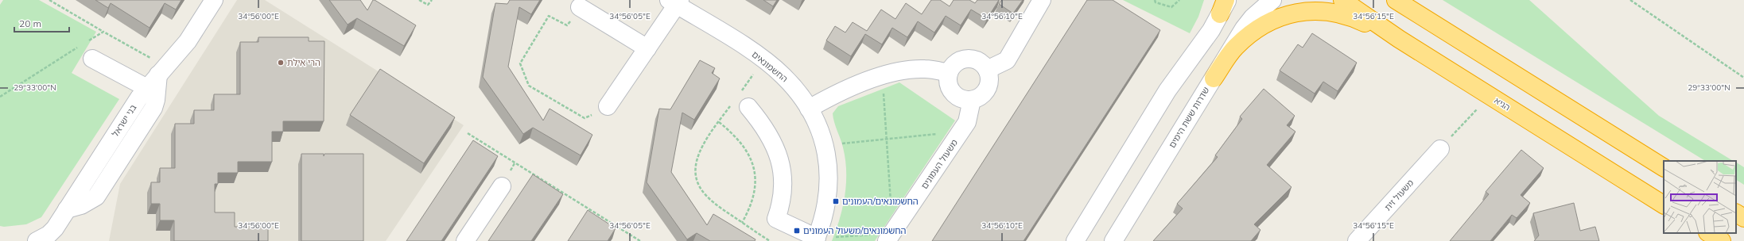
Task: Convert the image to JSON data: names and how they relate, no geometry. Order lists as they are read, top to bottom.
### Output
{
  "streets": {
    "highway": ["הגיא"],
    "street": [
      "החשמונאים",
      "שדרות ששת הימים",
      "בני ישראל",
      "משעול העמונים",
      "משעול זית"
    ]
  },
  "places": {
    "other": ["הרי אילת"],
    "transit": ["החשמונאים/העמונים", "החשמונאים/משעול העמונים"]
  },
  "scale_bar": "20 m",
  "coordinates": [
    "34°56'00\"E",
    "34°56'05\"E",
    "34°56'10\"E",
    "34°56'15\"E",
    "29°33'00\"N"
  ]
}
